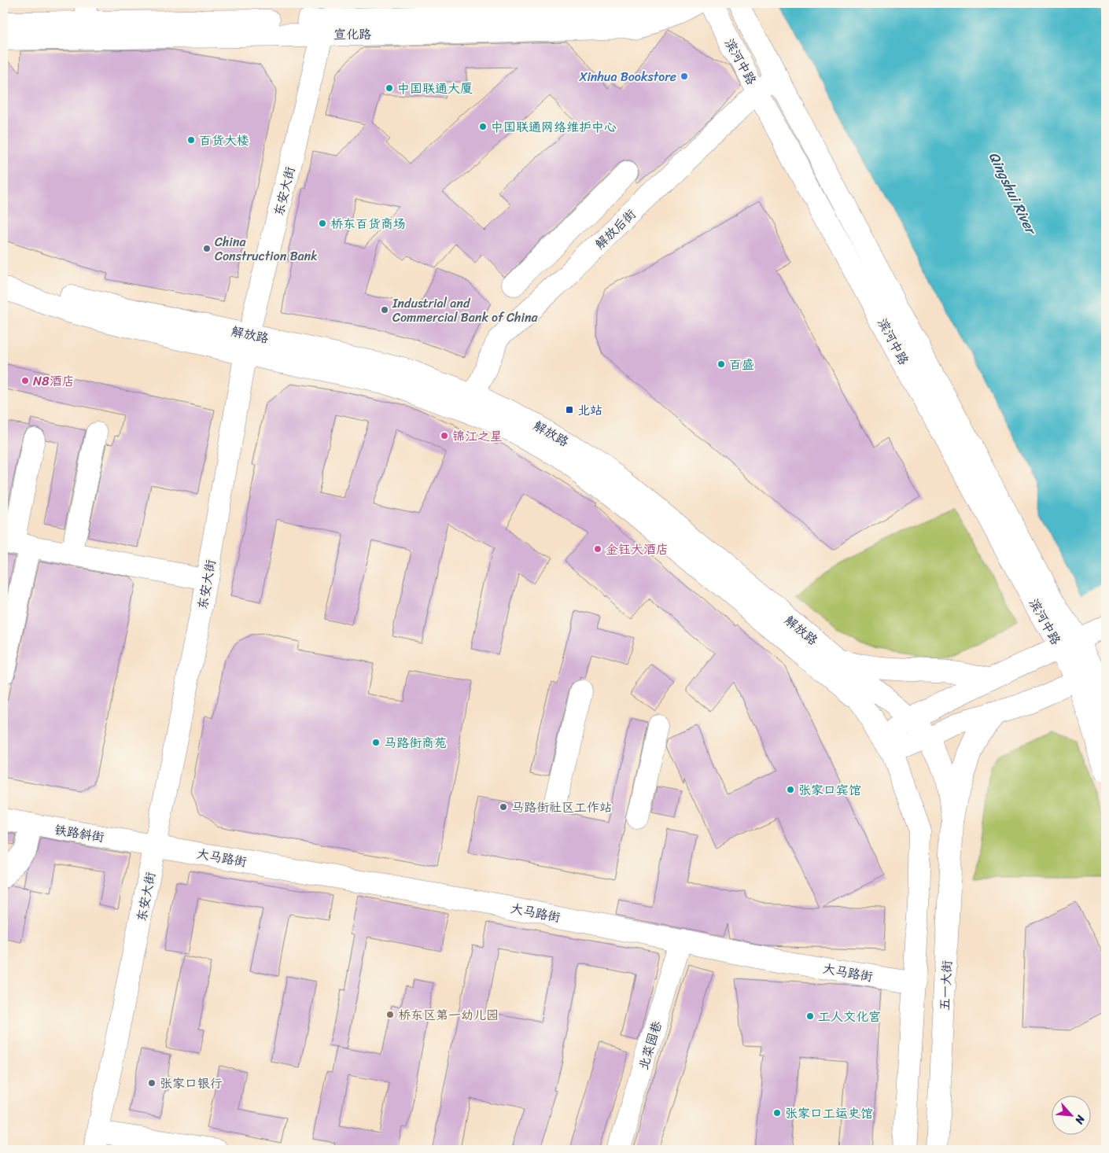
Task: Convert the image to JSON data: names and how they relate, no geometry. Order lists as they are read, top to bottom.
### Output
{
  "streets": {
    "main road": [
      "宣化路",
      "滨河中路",
      "东安大街",
      "解放后街",
      "解放路",
      "铁路斜街",
      "大马路街",
      "五一大街",
      "北菜园巷"
    ]
  },
  "crossings": [
    ["宣化路", "东安大街"],
    ["滨河中路", "解放后街"],
    ["东安大街", "解放路"],
    ["东安大街", "铁路斜街"],
    ["东安大街", "大马路街"],
    ["解放后街", "解放路"],
    ["解放路", "五一大街"],
    ["铁路斜街", "大马路街"],
    ["大马路街", "北菜园巷"]
  ],
  "water": ["Qingshui River"],
  "places": {
    "other": [
      "Xinhua Bookstore",
      "中国联通大厦",
      "中国联通网络维护中心",
      "百货大楼",
      "桥东百货商场",
      "China Construction Bank",
      "Industrial and Commercial Bank of China",
      "百盛",
      "N8酒店",
      "锦江之星",
      "金钰大酒店",
      "马路街商苑",
      "张家口宾馆",
      "马路街社区工作站",
      "桥东区第一幼儿园",
      "工人文化宫",
      "张家口银行",
      "张家口工运史馆"
    ],
    "transit": ["北站"]
  },
  "north": "bottom right"
}
